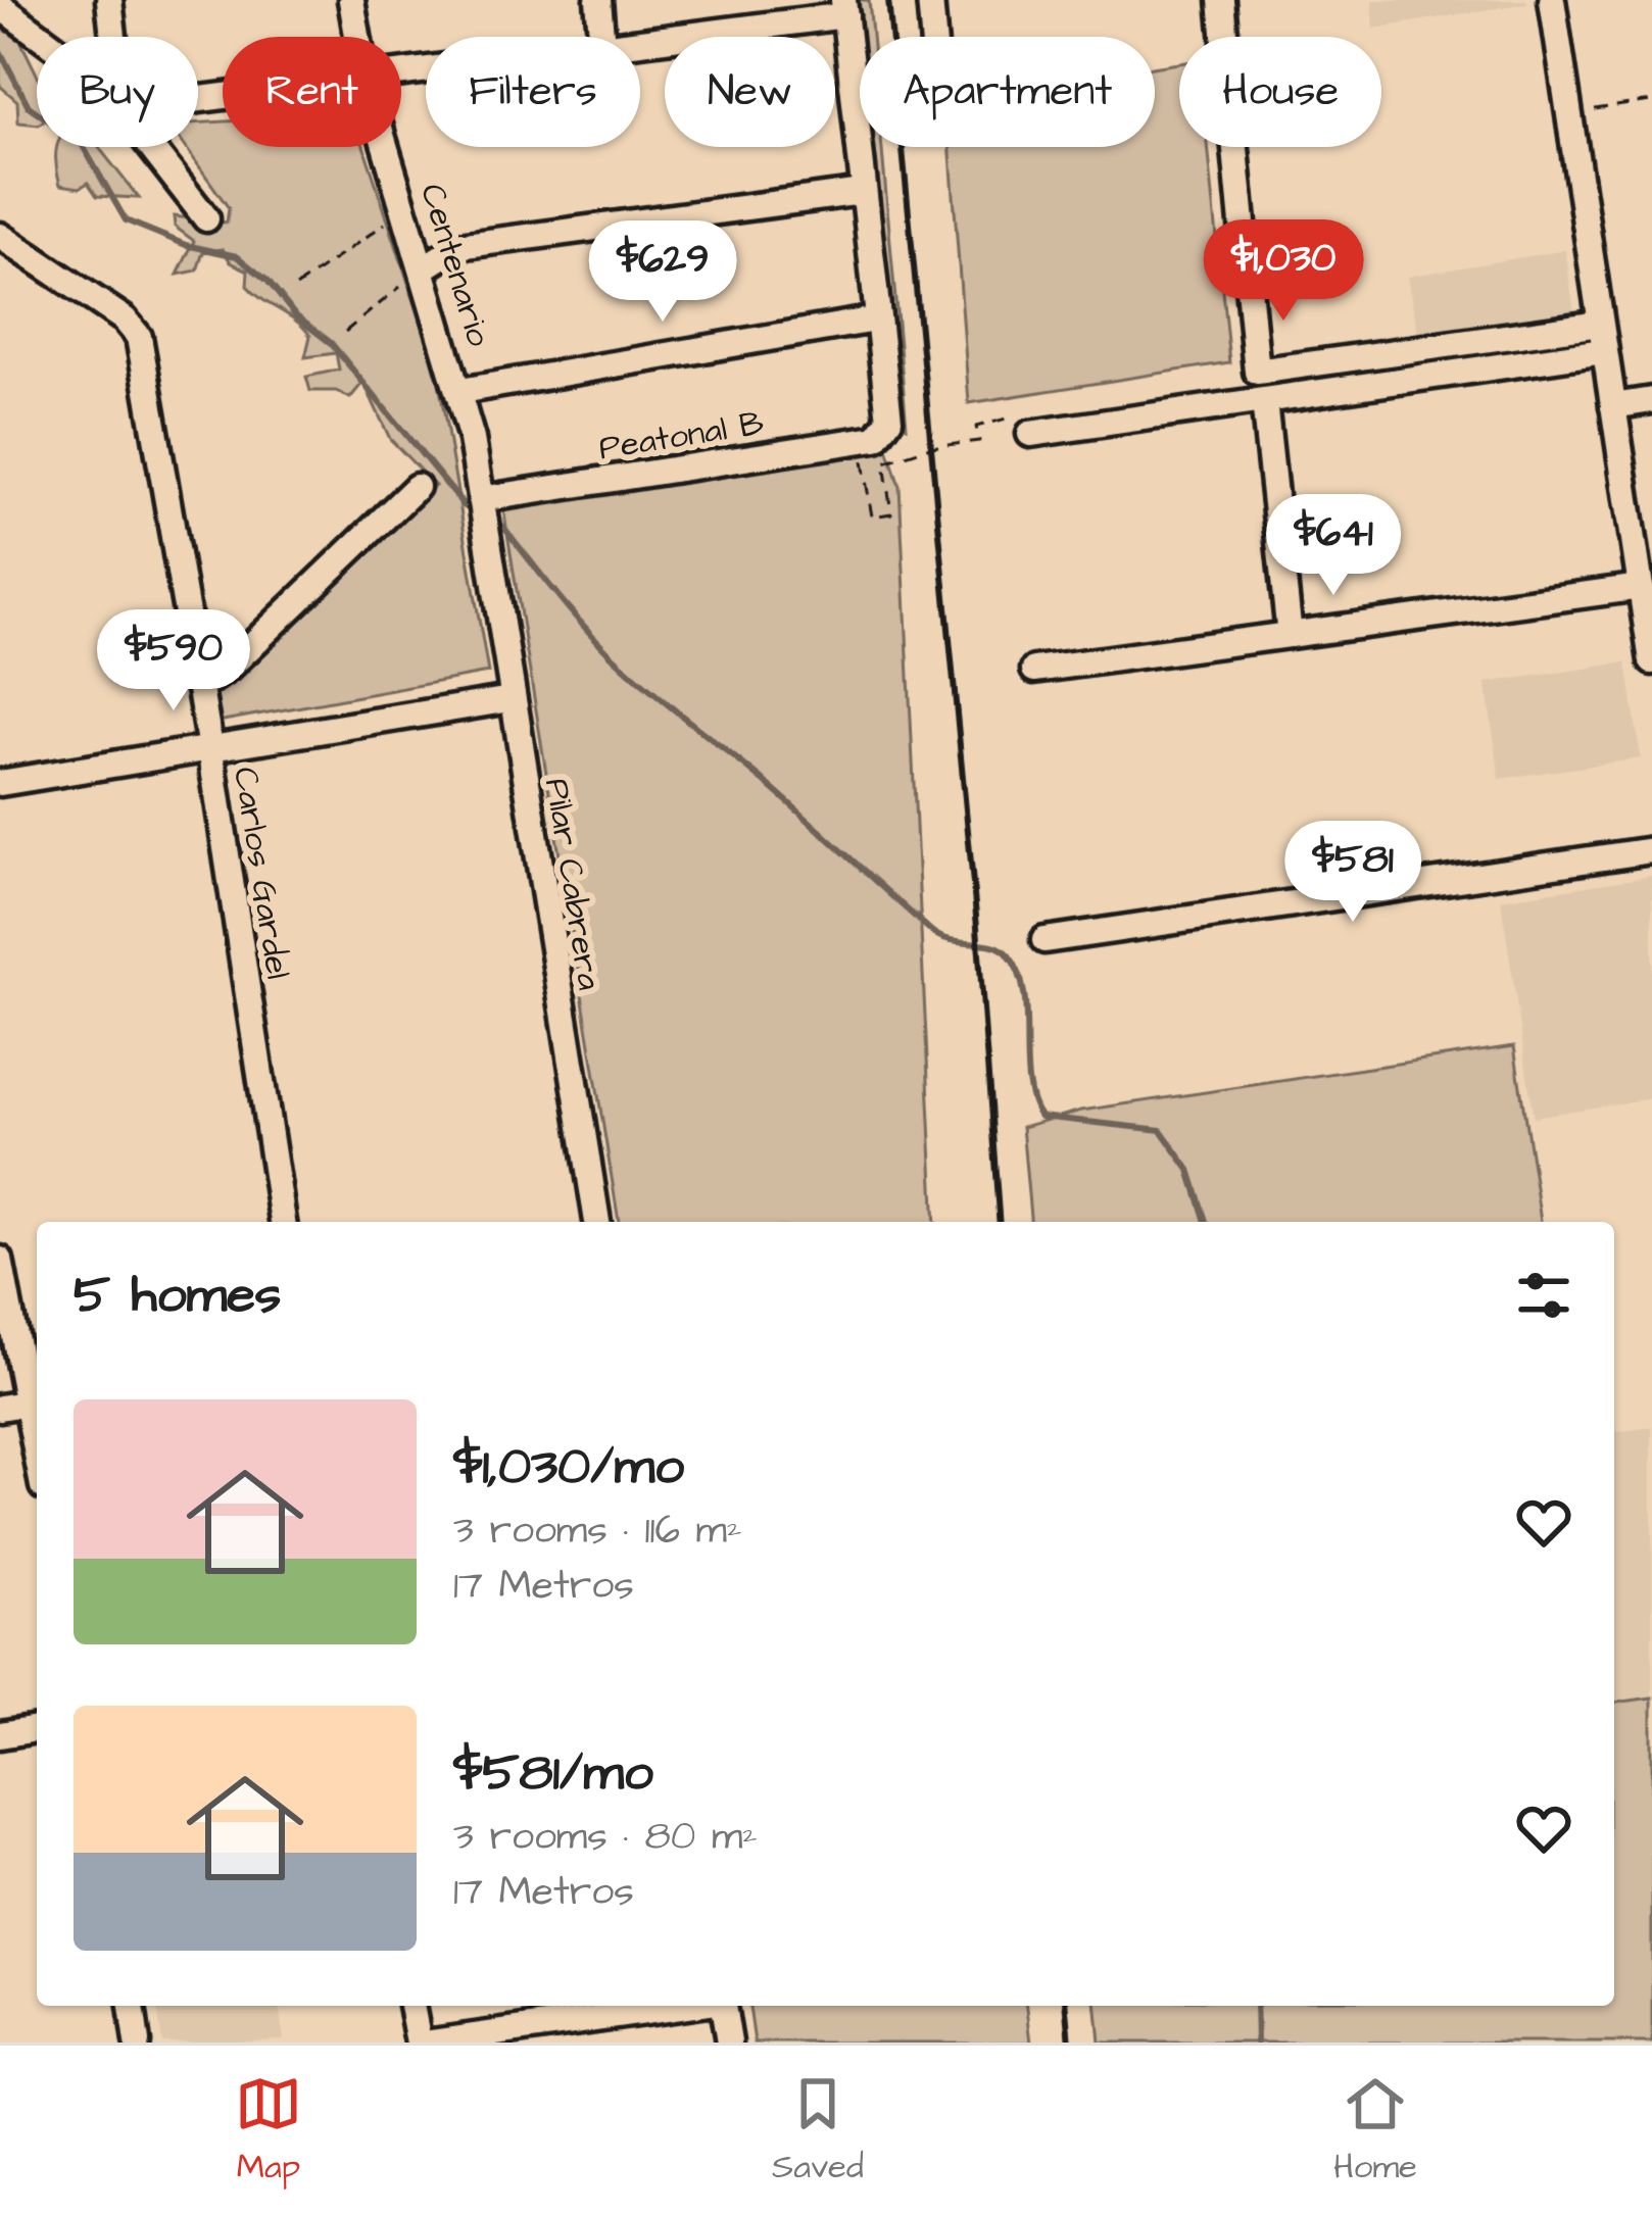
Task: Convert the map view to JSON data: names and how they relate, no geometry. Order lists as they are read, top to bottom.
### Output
{
  "streets": {
    "street": [
      "Centenario",
      "Peatonal B",
      "Carlos Gardel",
      "Pilar Cabrera"
    ]
  },
  "crossings": [
    ["Centenario", "Peatonal B"],
    ["Centenario", "Pilar Cabrera"]
  ],
  "page": {
    "chip": [
      "Buy",
      "Rent",
      "Filters",
      "New",
      "Apartment",
      "House"
    ],
    "price": [
      "$1,030",
      "$629",
      "$641",
      "$590",
      "$581"
    ],
    "heading": "5 homes",
    "list": [
      {
        "name": "$1,030/mo",
        "note": "3 rooms · 116 m² · 17 Metros"
      },
      {
        "name": "$581/mo",
        "note": "3 rooms · 80 m² · 17 Metros"
      }
    ],
    "tabs": ["Map", "Saved", "Home"]
  }
}
